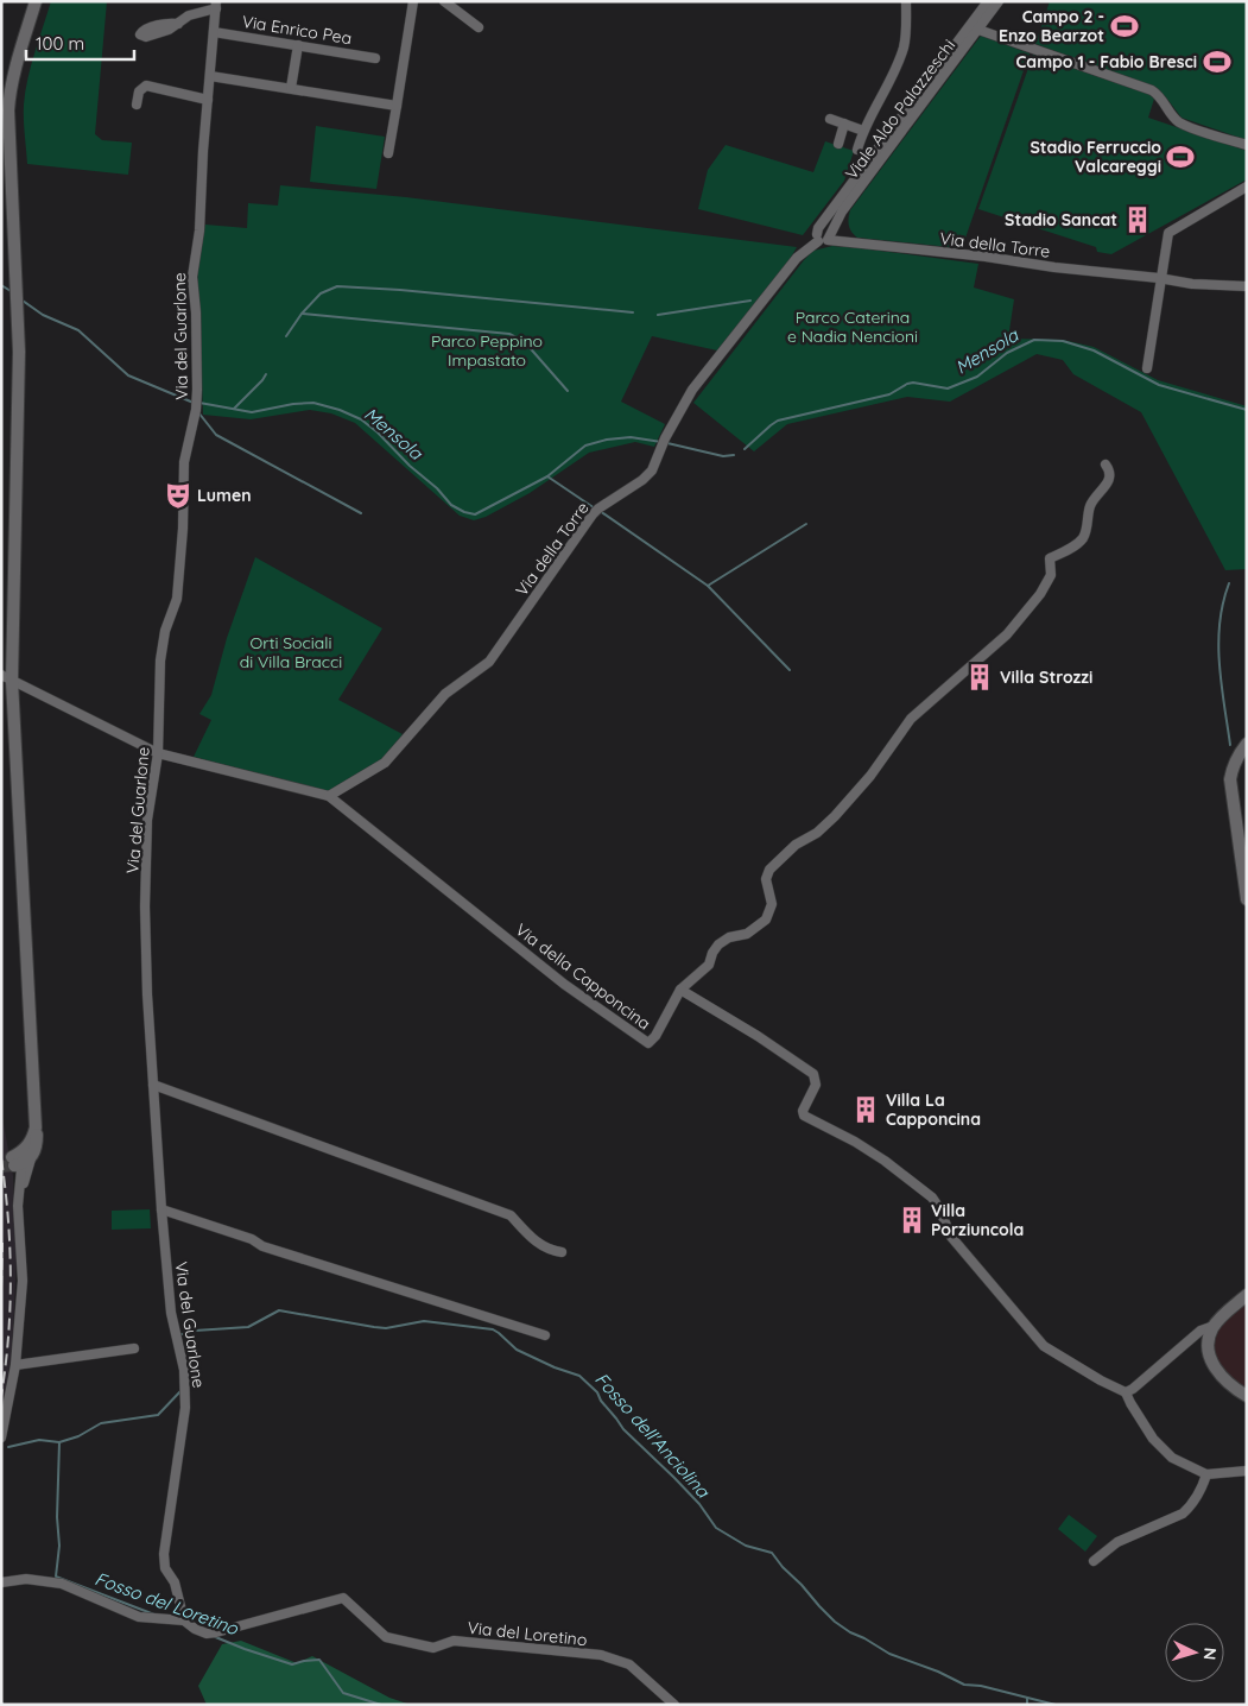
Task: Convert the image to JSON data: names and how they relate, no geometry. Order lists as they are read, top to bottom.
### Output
{
  "streets": {
    "street": [
      "Via Enrico Pea",
      "Viale Aldo Palazzeschi",
      "Via della Torre",
      "Via del Guarlone",
      "Via della Capponcina",
      "Via del Loretino"
    ]
  },
  "crossings": [
    ["Via Enrico Pea", "Via del Guarlone"],
    ["Viale Aldo Palazzeschi", "Via della Torre"],
    ["Via della Torre", "Via della Capponcina"],
    ["Via del Guarlone", "Via del Loretino"]
  ],
  "water": ["Mensola", "Fosso dell'Anciolina", "Fosso del Loretino"],
  "parks": ["Parco Caterina e Nadia Nencioni", "Parco Peppino Impastato", "Orti Sociali di Villa Bracci"],
  "places": {
    "sports": ["Campo 2 - Enzo Bearzot", "Campo 1 - Fabio Bresci", "Stadio Ferruccio Valcareggi"],
    "building": [
      "Stadio Sancat",
      "Villa Strozzi",
      "Villa La Capponcina",
      "Villa Porziuncola"
    ],
    "theatre": ["Lumen"]
  },
  "scale_bar": "100 m",
  "north": "right"
}
